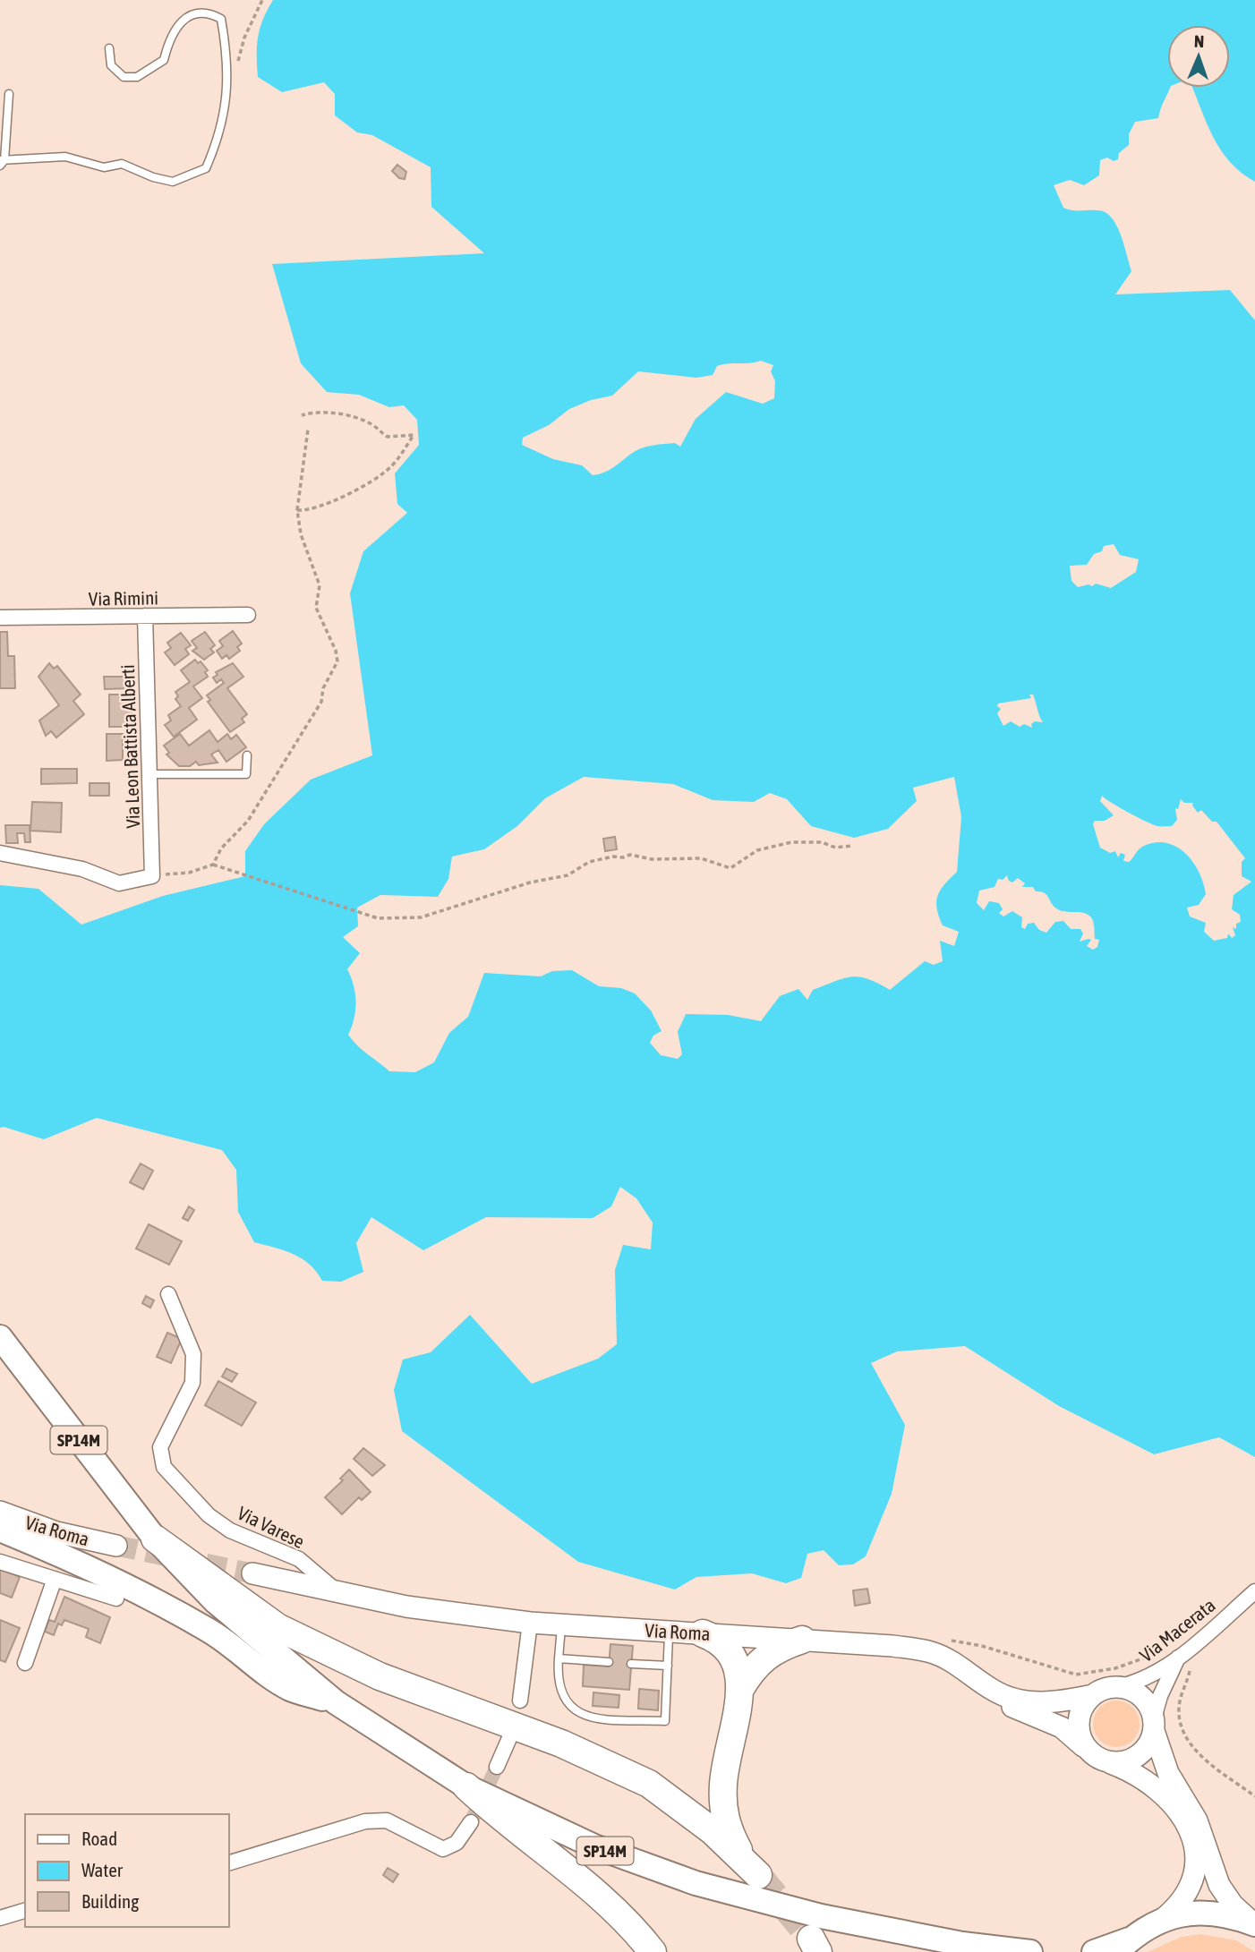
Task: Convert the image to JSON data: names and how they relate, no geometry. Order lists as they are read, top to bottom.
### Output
{
  "streets": {
    "main road": ["SP14M", "Via Roma"],
    "street": [
      "Via Rimini",
      "Via Leon Battista Alberti",
      "Via Varese",
      "Via Macerata"
    ]
  },
  "crossings": [
    ["Via Rimini", "Via Leon Battista Alberti"],
    ["Via Varese", "Via Roma"],
    ["Via Roma", "Via Macerata"]
  ],
  "legend": ["Road", "Water", "Building"],
  "north": "top"
}
